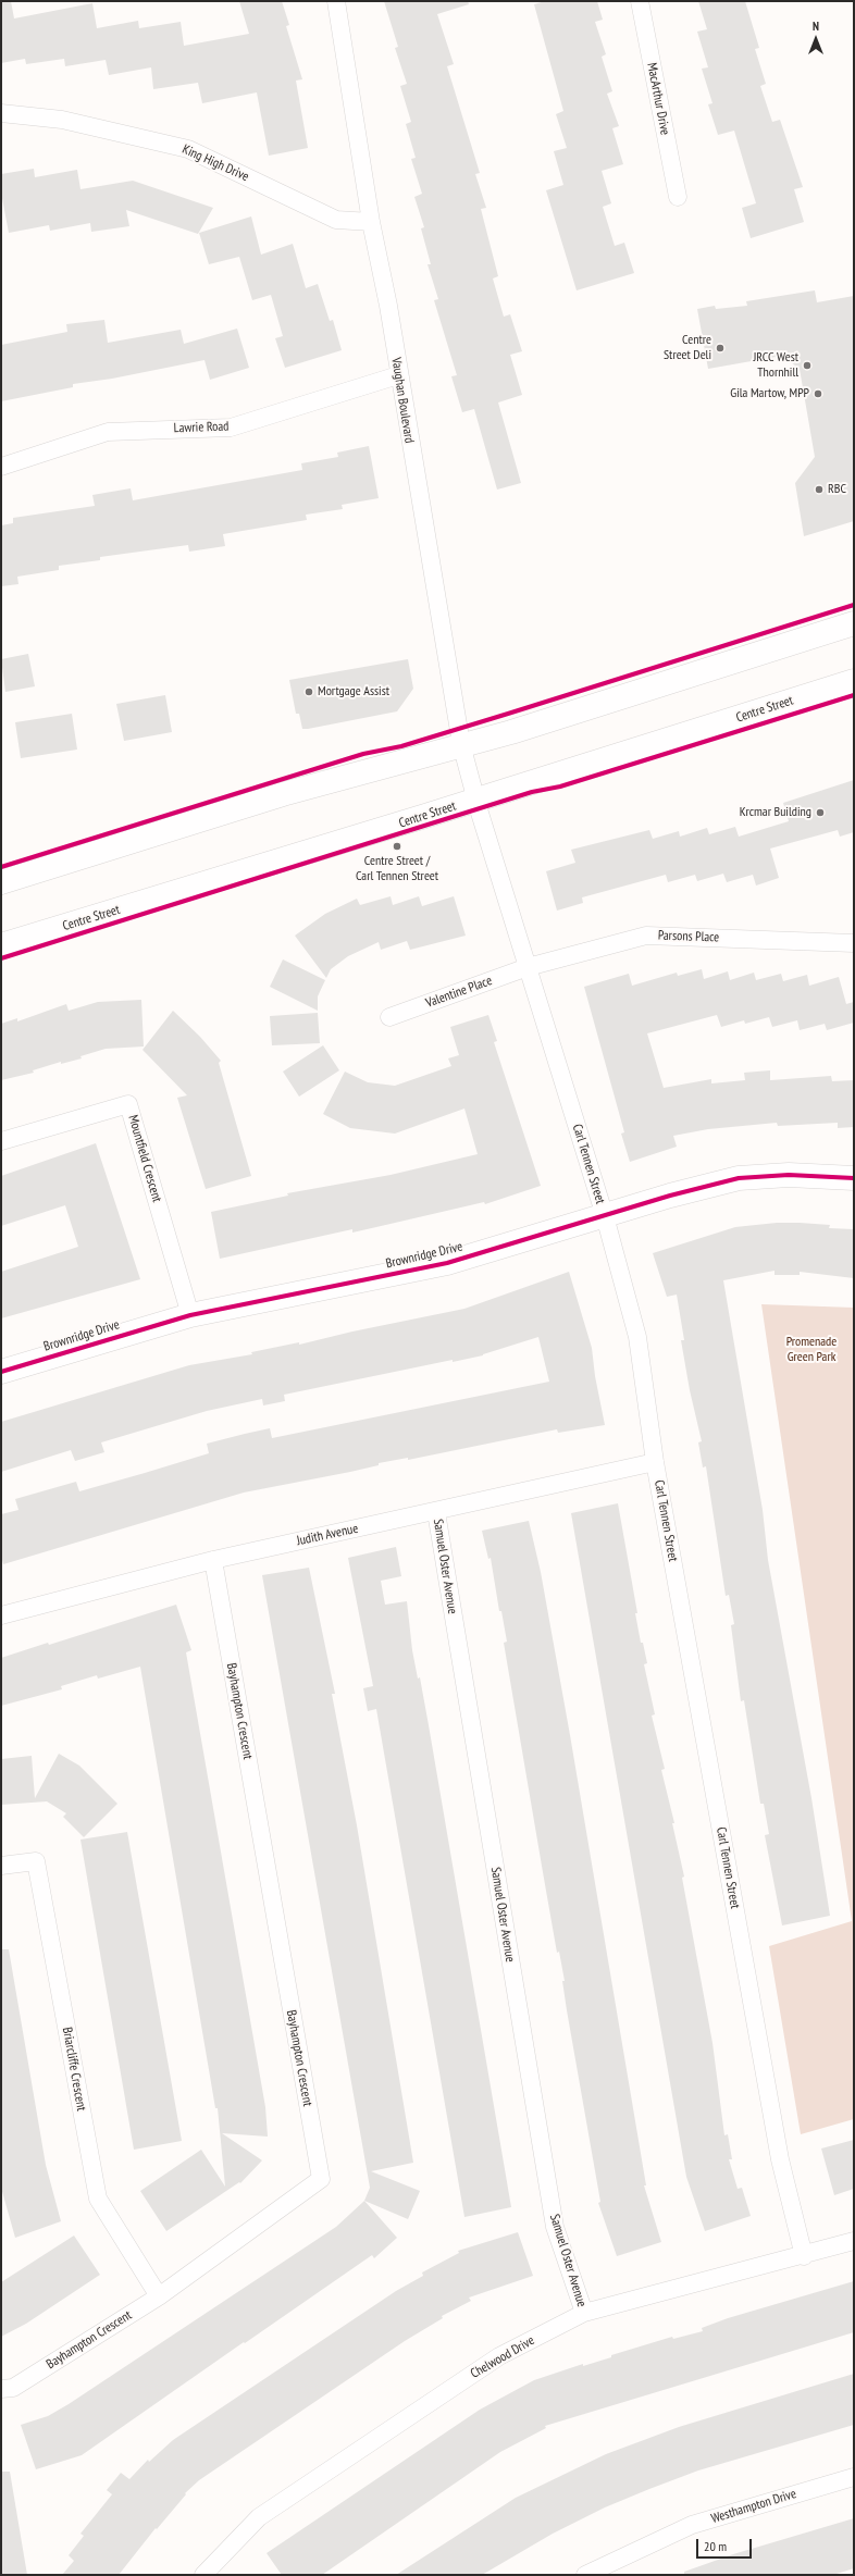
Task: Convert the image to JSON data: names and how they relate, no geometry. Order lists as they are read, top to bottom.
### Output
{
  "streets": {
    "main road": ["Centre Street", "Brownridge Drive"],
    "street": [
      "MacArthur Drive",
      "King High Drive",
      "Vaughan Boulevard",
      "Lawrie Road",
      "Parsons Place",
      "Valentine Place",
      "Mountfield Crescent",
      "Carl Tennen Street",
      "Judith Avenue",
      "Samuel Oster Avenue",
      "Bayhampton Crescent",
      "Briarcliffe Crescent",
      "Chelwood Drive",
      "Westhampton Drive"
    ]
  },
  "crossings": [
    ["King High Drive", "Vaughan Boulevard"],
    ["Vaughan Boulevard", "Lawrie Road"],
    ["Vaughan Boulevard", "Centre Street"],
    ["Vaughan Boulevard", "Carl Tennen Street"],
    ["Centre Street", "Carl Tennen Street"],
    ["Parsons Place", "Valentine Place"],
    ["Parsons Place", "Carl Tennen Street"],
    ["Valentine Place", "Carl Tennen Street"],
    ["Mountfield Crescent", "Brownridge Drive"],
    ["Carl Tennen Street", "Brownridge Drive"],
    ["Carl Tennen Street", "Judith Avenue"],
    ["Carl Tennen Street", "Chelwood Drive"],
    ["Judith Avenue", "Samuel Oster Avenue"],
    ["Judith Avenue", "Bayhampton Crescent"],
    ["Samuel Oster Avenue", "Chelwood Drive"],
    ["Bayhampton Crescent", "Briarcliffe Crescent"]
  ],
  "parks": ["Promenade Green Park"],
  "places": [
    "Centre Street Deli",
    "JRCC West Thornhill",
    "Gila Martow, MPP",
    "RBC",
    "Mortgage Assist",
    "Krcmar Building",
    "Centre Street / Carl Tennen Street"
  ],
  "scale_bar": "20 m",
  "north": "top"
}
